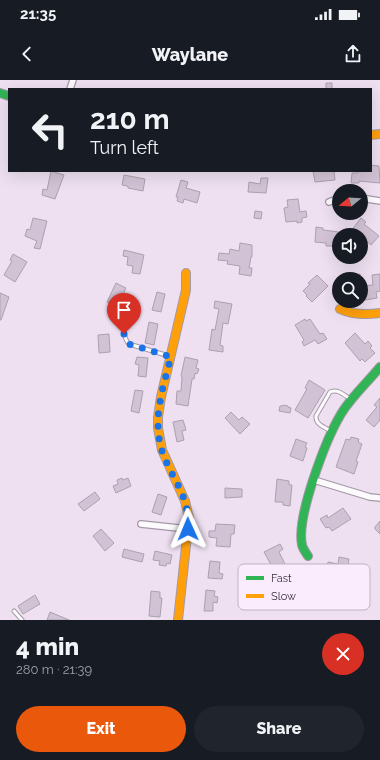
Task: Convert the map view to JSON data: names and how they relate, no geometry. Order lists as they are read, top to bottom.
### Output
{
  "legend": ["Fast", "Slow"],
  "north": "left",
  "page": {
    "status": "21:35",
    "header": "Waylane",
    "turn": ["210 m", "Turn left"],
    "heading": ["4 min", "280 m · 21:39"],
    "buttons": ["Exit", "Share"]
  }
}
